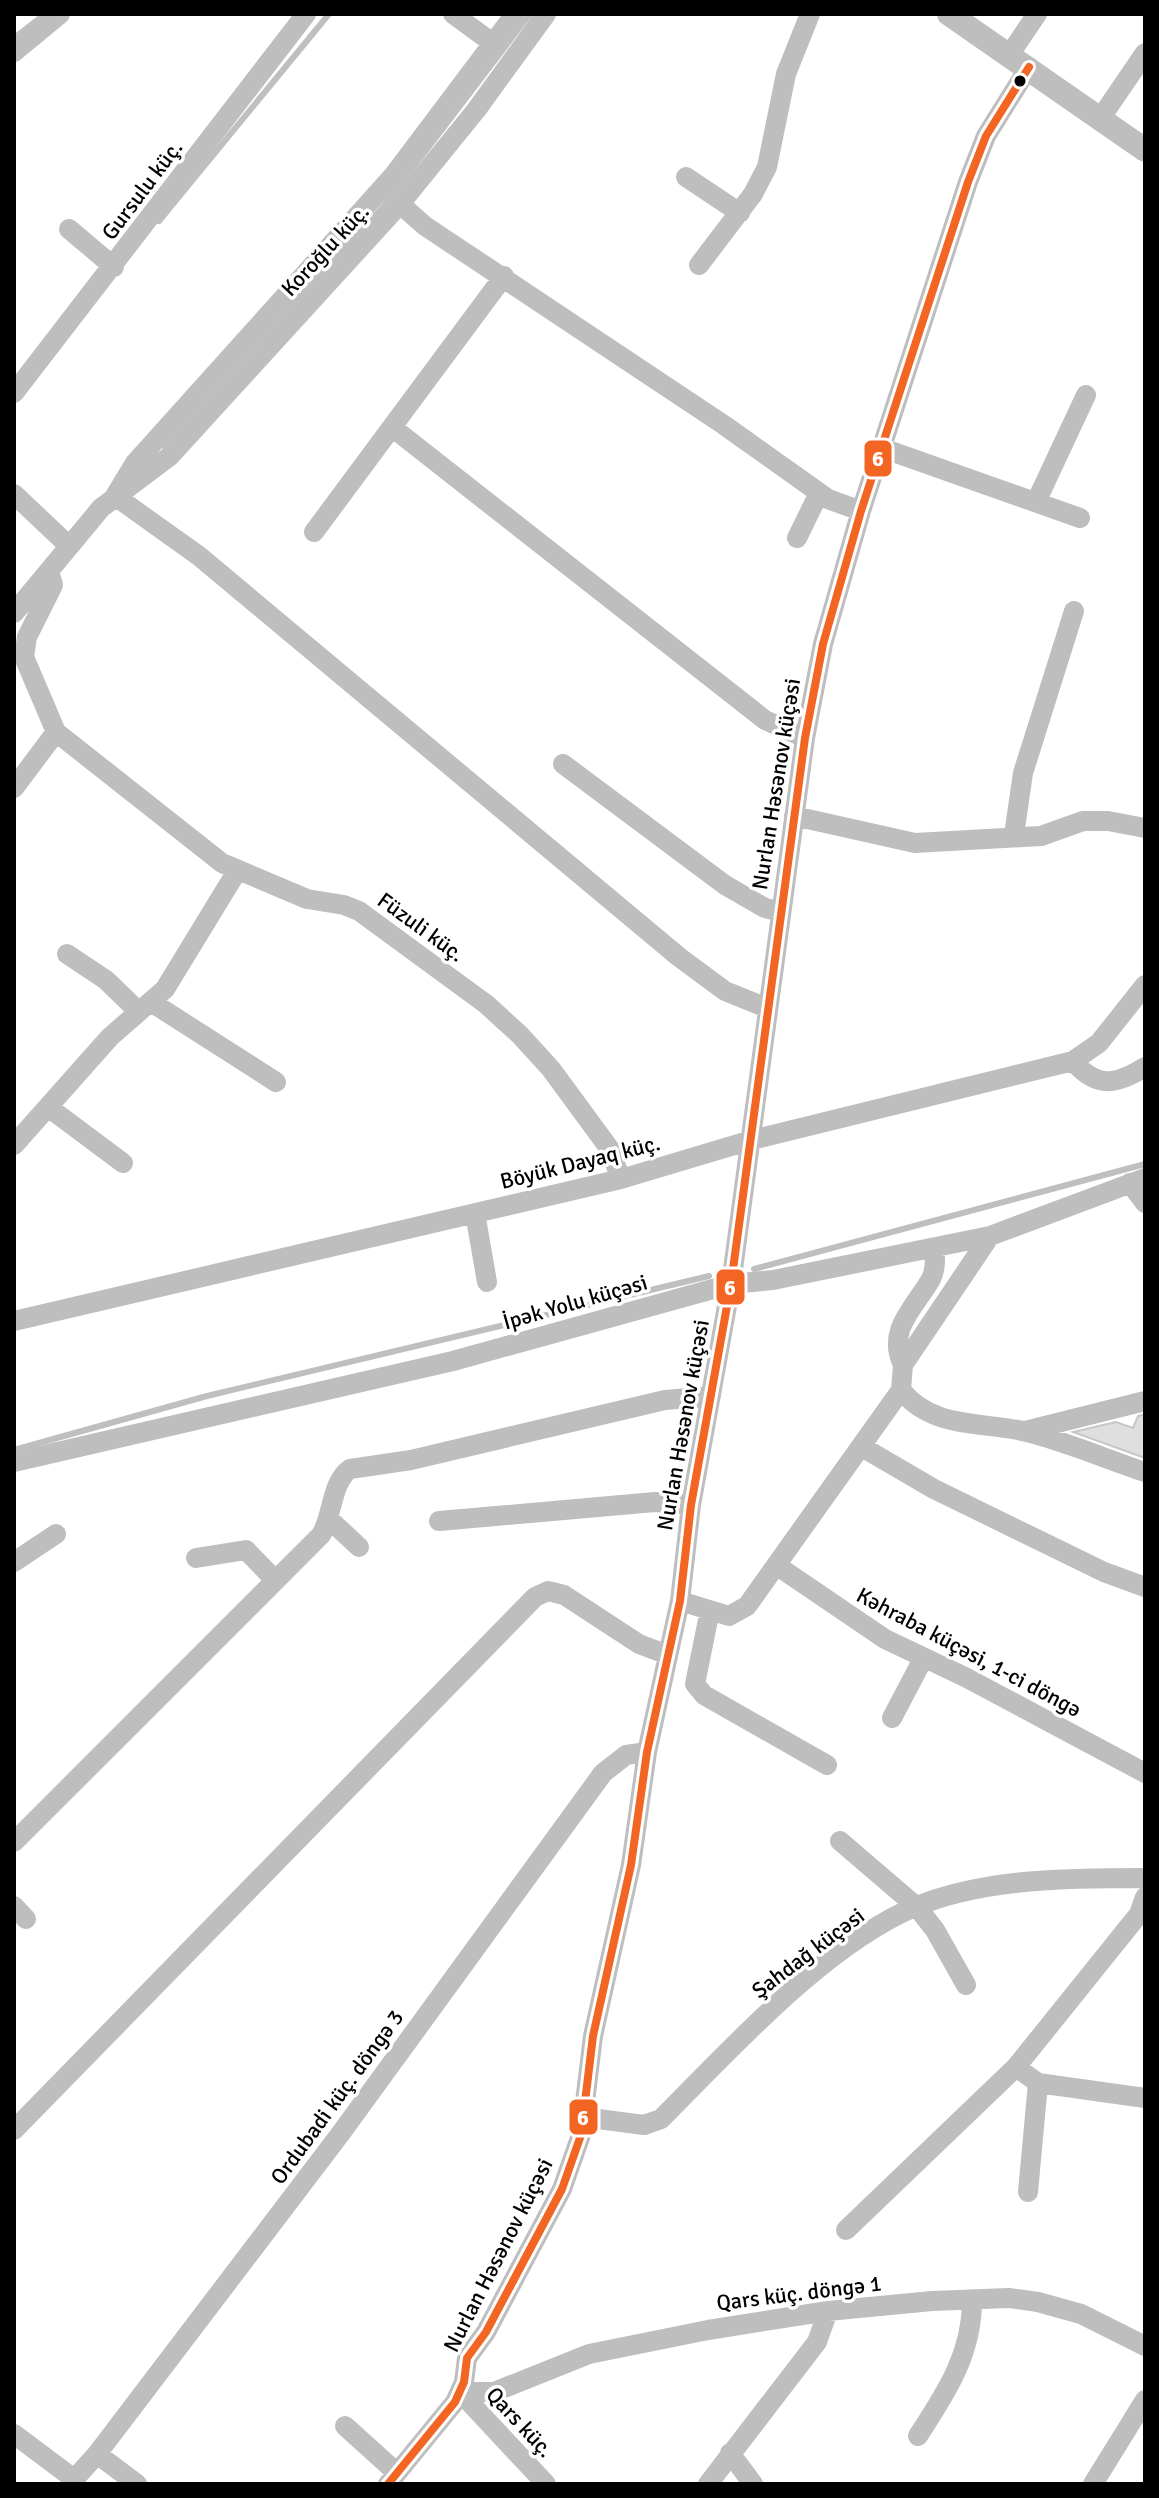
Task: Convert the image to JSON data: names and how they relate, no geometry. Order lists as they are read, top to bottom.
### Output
{
  "streets": {
    "street": [
      "Gursulu küç.",
      "Koroğlu küç.",
      "Nurlan Həsənov küçəsi",
      "Füzuli küç.",
      "Böyük Dayaq küç.",
      "İpək Yolu küçəsi",
      "Kəhraba küçəsi, 1-ci döngə",
      "Şahdağ küçəsi",
      "Ordubadi küç. döngə 3",
      "Qars küç. döngə 1",
      "Qars küç."
    ]
  },
  "crossings": [
    ["Nurlan Həsənov küçəsi", "Böyük Dayaq küç."],
    ["Nurlan Həsənov küçəsi", "İpək Yolu küçəsi"],
    ["Nurlan Həsənov küçəsi", "Şahdağ küçəsi"],
    ["Nurlan Həsənov küçəsi", "Ordubadi küç. döngə 3"],
    ["Nurlan Həsənov küçəsi", "Qars küç. döngə 1"],
    ["Nurlan Həsənov küçəsi", "Qars küç."],
    ["Füzuli küç.", "Böyük Dayaq küç."],
    ["Qars küç. döngə 1", "Qars küç."]
  ],
  "lines": ["transit line 6"]
}
